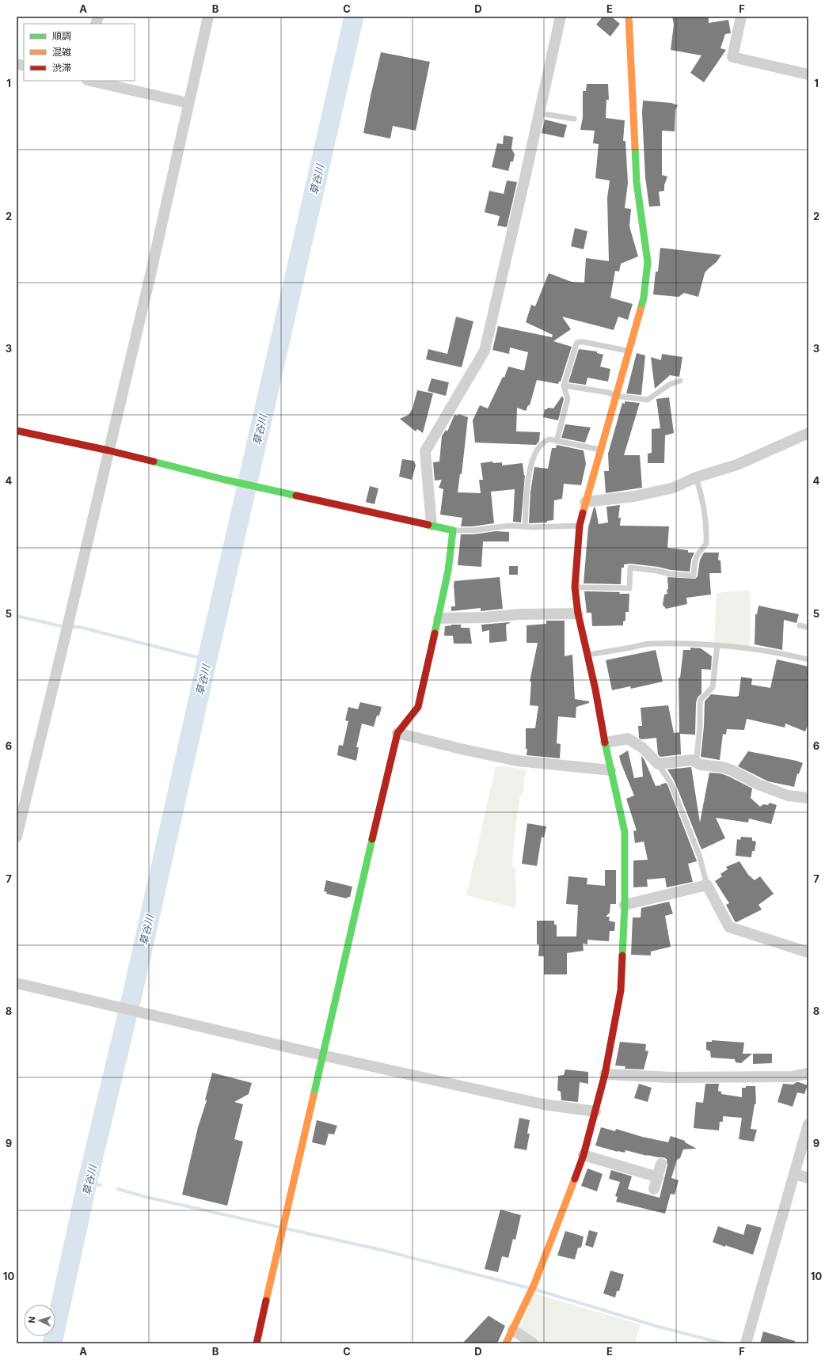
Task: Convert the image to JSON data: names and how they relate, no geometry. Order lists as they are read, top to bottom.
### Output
{
  "water": ["草谷川"],
  "legend": ["順調", "混雑", "渋滞"],
  "north": "left",
  "grid": {
    "columns": [
      "A",
      "B",
      "C",
      "D",
      "E",
      "F"
    ],
    "rows": [
      "1",
      "2",
      "3",
      "4",
      "5",
      "6",
      "7",
      "8",
      "9",
      "10"
    ]
  }
}
